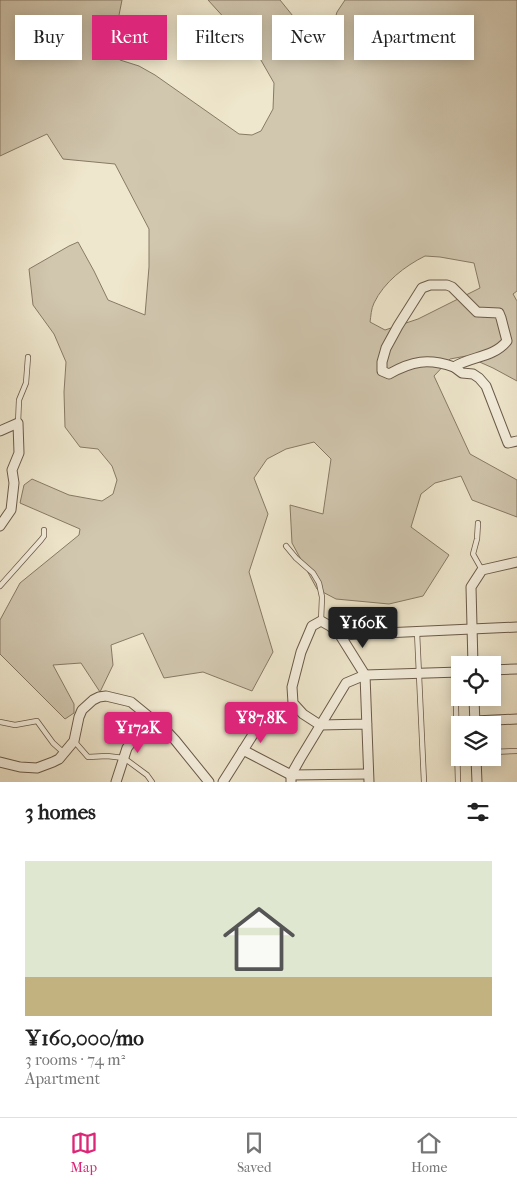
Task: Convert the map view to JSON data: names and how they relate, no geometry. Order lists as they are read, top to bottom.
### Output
{
  "page": {
    "chip": [
      "Buy",
      "Rent",
      "Filters",
      "New",
      "Apartment"
    ],
    "price": ["¥160K", "¥87.8K", "¥172K"],
    "heading": "3 homes",
    "list": [
      {
        "name": "¥160,000/mo",
        "note": "3 rooms · 74 m² · Apartment"
      }
    ],
    "tabs": ["Map", "Saved", "Home"]
  }
}
